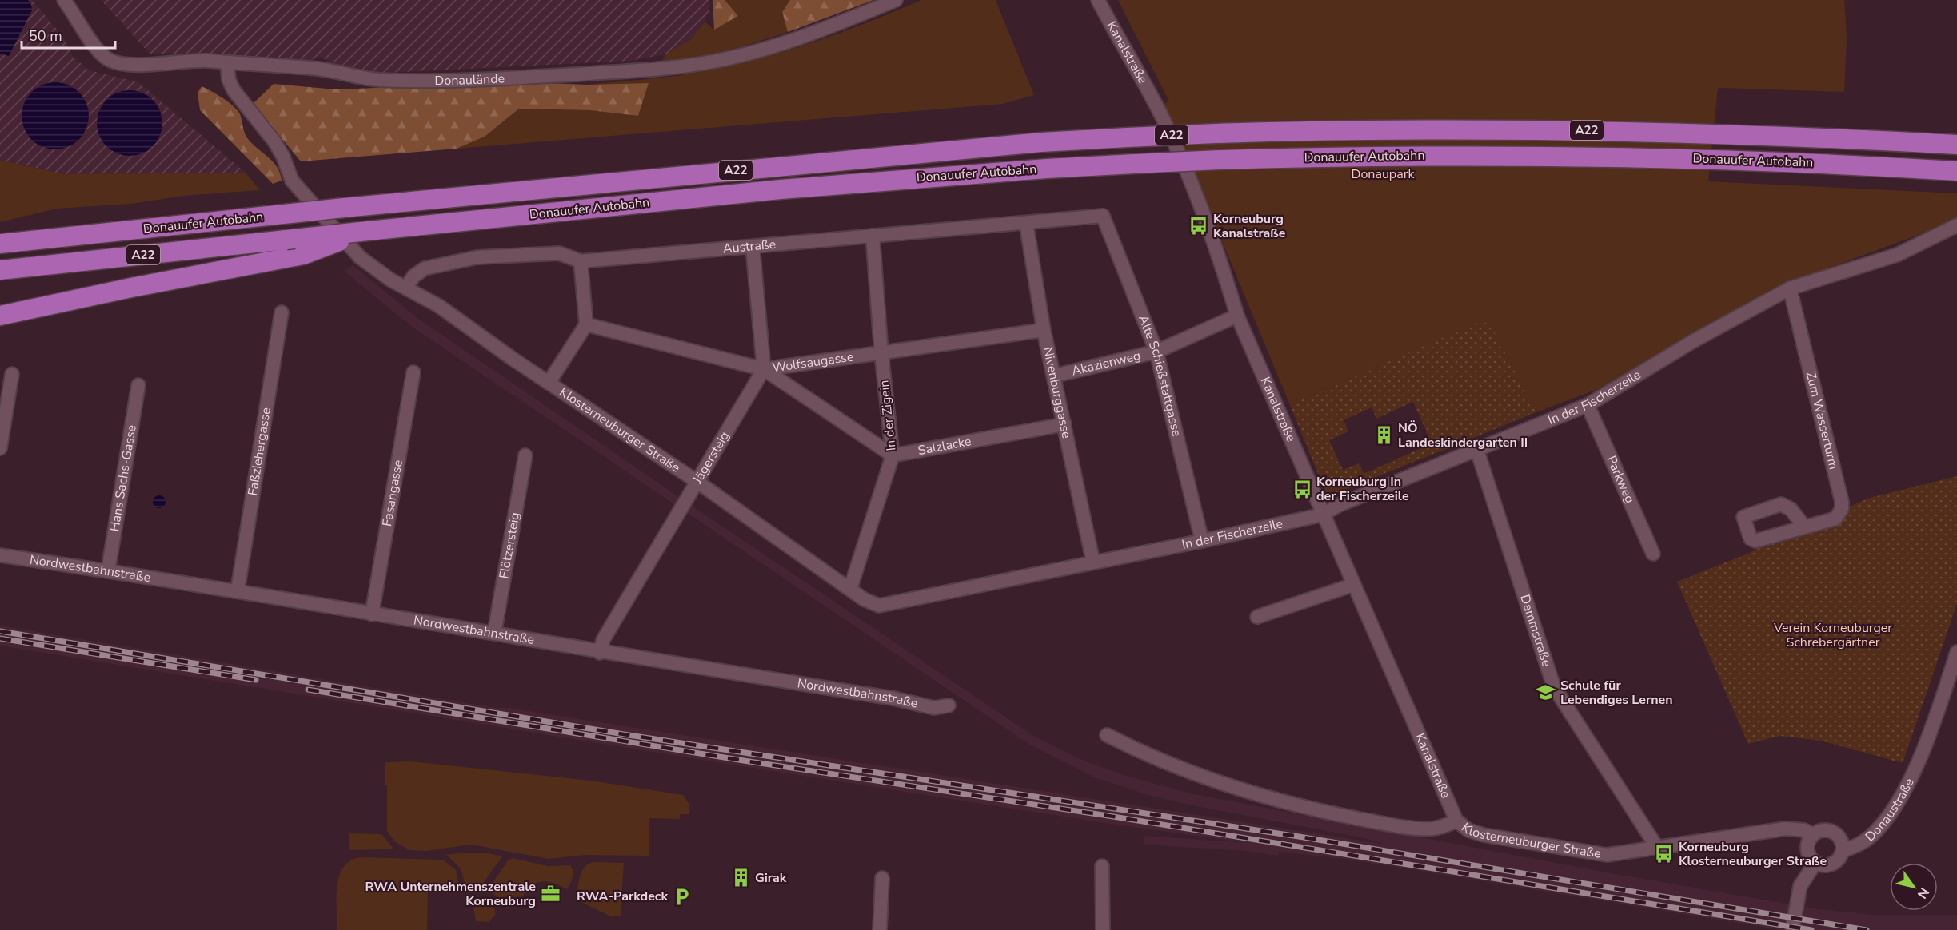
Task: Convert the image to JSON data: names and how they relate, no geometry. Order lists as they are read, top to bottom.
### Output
{
  "streets": {
    "highway": ["A22", "Donauufer Autobahn"],
    "street": [
      "Kanalstraße",
      "Donaulände",
      "Austraße",
      "Wolfsaugasse",
      "Akazienweg",
      "Alte Schießstattgasse",
      "Nivenburggasse",
      "In der Fischerzeile",
      "In der Zigein",
      "Zum Wasserturm",
      "Klosterneuburger Straße",
      "Salzlacke",
      "Faßziehergasse",
      "Jägersteig",
      "Hans Sachs-Gasse",
      "Parkweg",
      "Fasangasse",
      "Flötzersteig",
      "Nordwestbahnstraße",
      "Dammstraße",
      "Donaustraße"
    ]
  },
  "crossings": [
    ["Kanalstraße", "Akazienweg"],
    ["Kanalstraße", "In der Fischerzeile"],
    ["Kanalstraße", "Klosterneuburger Straße"],
    ["Donaulände", "Klosterneuburger Straße"],
    ["Austraße", "Alte Schießstattgasse"],
    ["Austraße", "Nivenburggasse"],
    ["Austraße", "In der Zigein"],
    ["Austraße", "Klosterneuburger Straße"],
    ["Wolfsaugasse", "Nivenburggasse"],
    ["Wolfsaugasse", "In der Zigein"],
    ["Wolfsaugasse", "Jägersteig"],
    ["Akazienweg", "Alte Schießstattgasse"],
    ["Akazienweg", "Nivenburggasse"],
    ["Alte Schießstattgasse", "In der Fischerzeile"],
    ["Nivenburggasse", "In der Fischerzeile"],
    ["Nivenburggasse", "Salzlacke"],
    ["In der Fischerzeile", "Zum Wasserturm"],
    ["In der Fischerzeile", "Klosterneuburger Straße"],
    ["In der Fischerzeile", "Parkweg"],
    ["In der Fischerzeile", "Dammstraße"],
    ["In der Zigein", "Klosterneuburger Straße"],
    ["In der Zigein", "Salzlacke"],
    ["Klosterneuburger Straße", "Jägersteig"],
    ["Klosterneuburger Straße", "Dammstraße"],
    ["Klosterneuburger Straße", "Donaustraße"],
    ["Faßziehergasse", "Nordwestbahnstraße"],
    ["Jägersteig", "Nordwestbahnstraße"],
    ["Hans Sachs-Gasse", "Nordwestbahnstraße"],
    ["Fasangasse", "Nordwestbahnstraße"],
    ["Flötzersteig", "Nordwestbahnstraße"]
  ],
  "parks": ["Donaupark", "Verein Korneuburger Schrebergärtner"],
  "places": {
    "bus stop": ["Korneuburg Kanalstraße", "Korneuburg In der Fischerzeile", "Korneuburg Klosterneuburger Straße"],
    "building": ["NÖ Landeskindergarten II", "Girak"],
    "school or university": ["Schule für Lebendiges Lernen"],
    "office": ["RWA Unternehmenszentrale Korneuburg"],
    "parking": ["RWA-Parkdeck"]
  },
  "scale_bar": "50 m",
  "north": "bottom right"
}
